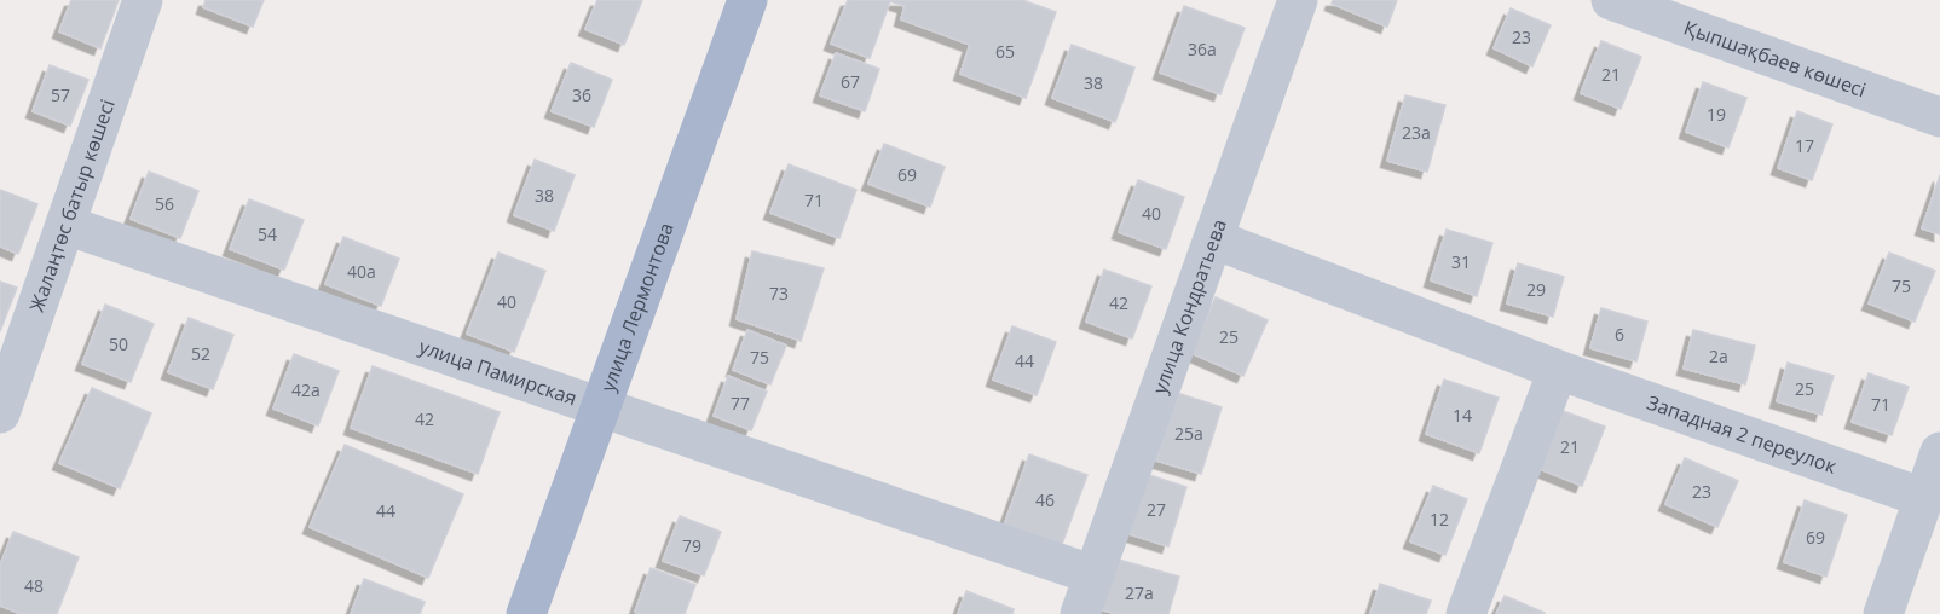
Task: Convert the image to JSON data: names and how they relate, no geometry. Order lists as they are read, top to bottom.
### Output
{
  "streets": {
    "main road": ["улица Лермонтова"],
    "street": [
      "Қыпшақбаев көшесі",
      "Жалаңтөс батыр көшесі",
      "улица Кондратьева",
      "улица Памирская",
      "Западная 2 переулок"
    ]
  },
  "crossings": [
    ["Жалаңтөс батыр көшесі", "улица Памирская"],
    ["улица Лермонтова", "улица Памирская"],
    ["улица Кондратьева", "улица Памирская"],
    ["улица Кондратьева", "Западная 2 переулок"]
  ],
  "house_numbers": [
    "23",
    "36а",
    "65",
    "21",
    "67",
    "38",
    "57",
    "36",
    "19",
    "23а",
    "17",
    "69",
    "38",
    "71",
    "56",
    "40",
    "54",
    "31",
    "40а",
    "75",
    "29",
    "73",
    "40",
    "42",
    "6",
    "25",
    "50",
    "52",
    "2а",
    "75",
    "44",
    "25",
    "42а",
    "77",
    "71",
    "14",
    "42",
    "25а",
    "21",
    "23",
    "46",
    "27",
    "44",
    "12",
    "69",
    "79",
    "48",
    "27а"
  ]
}
